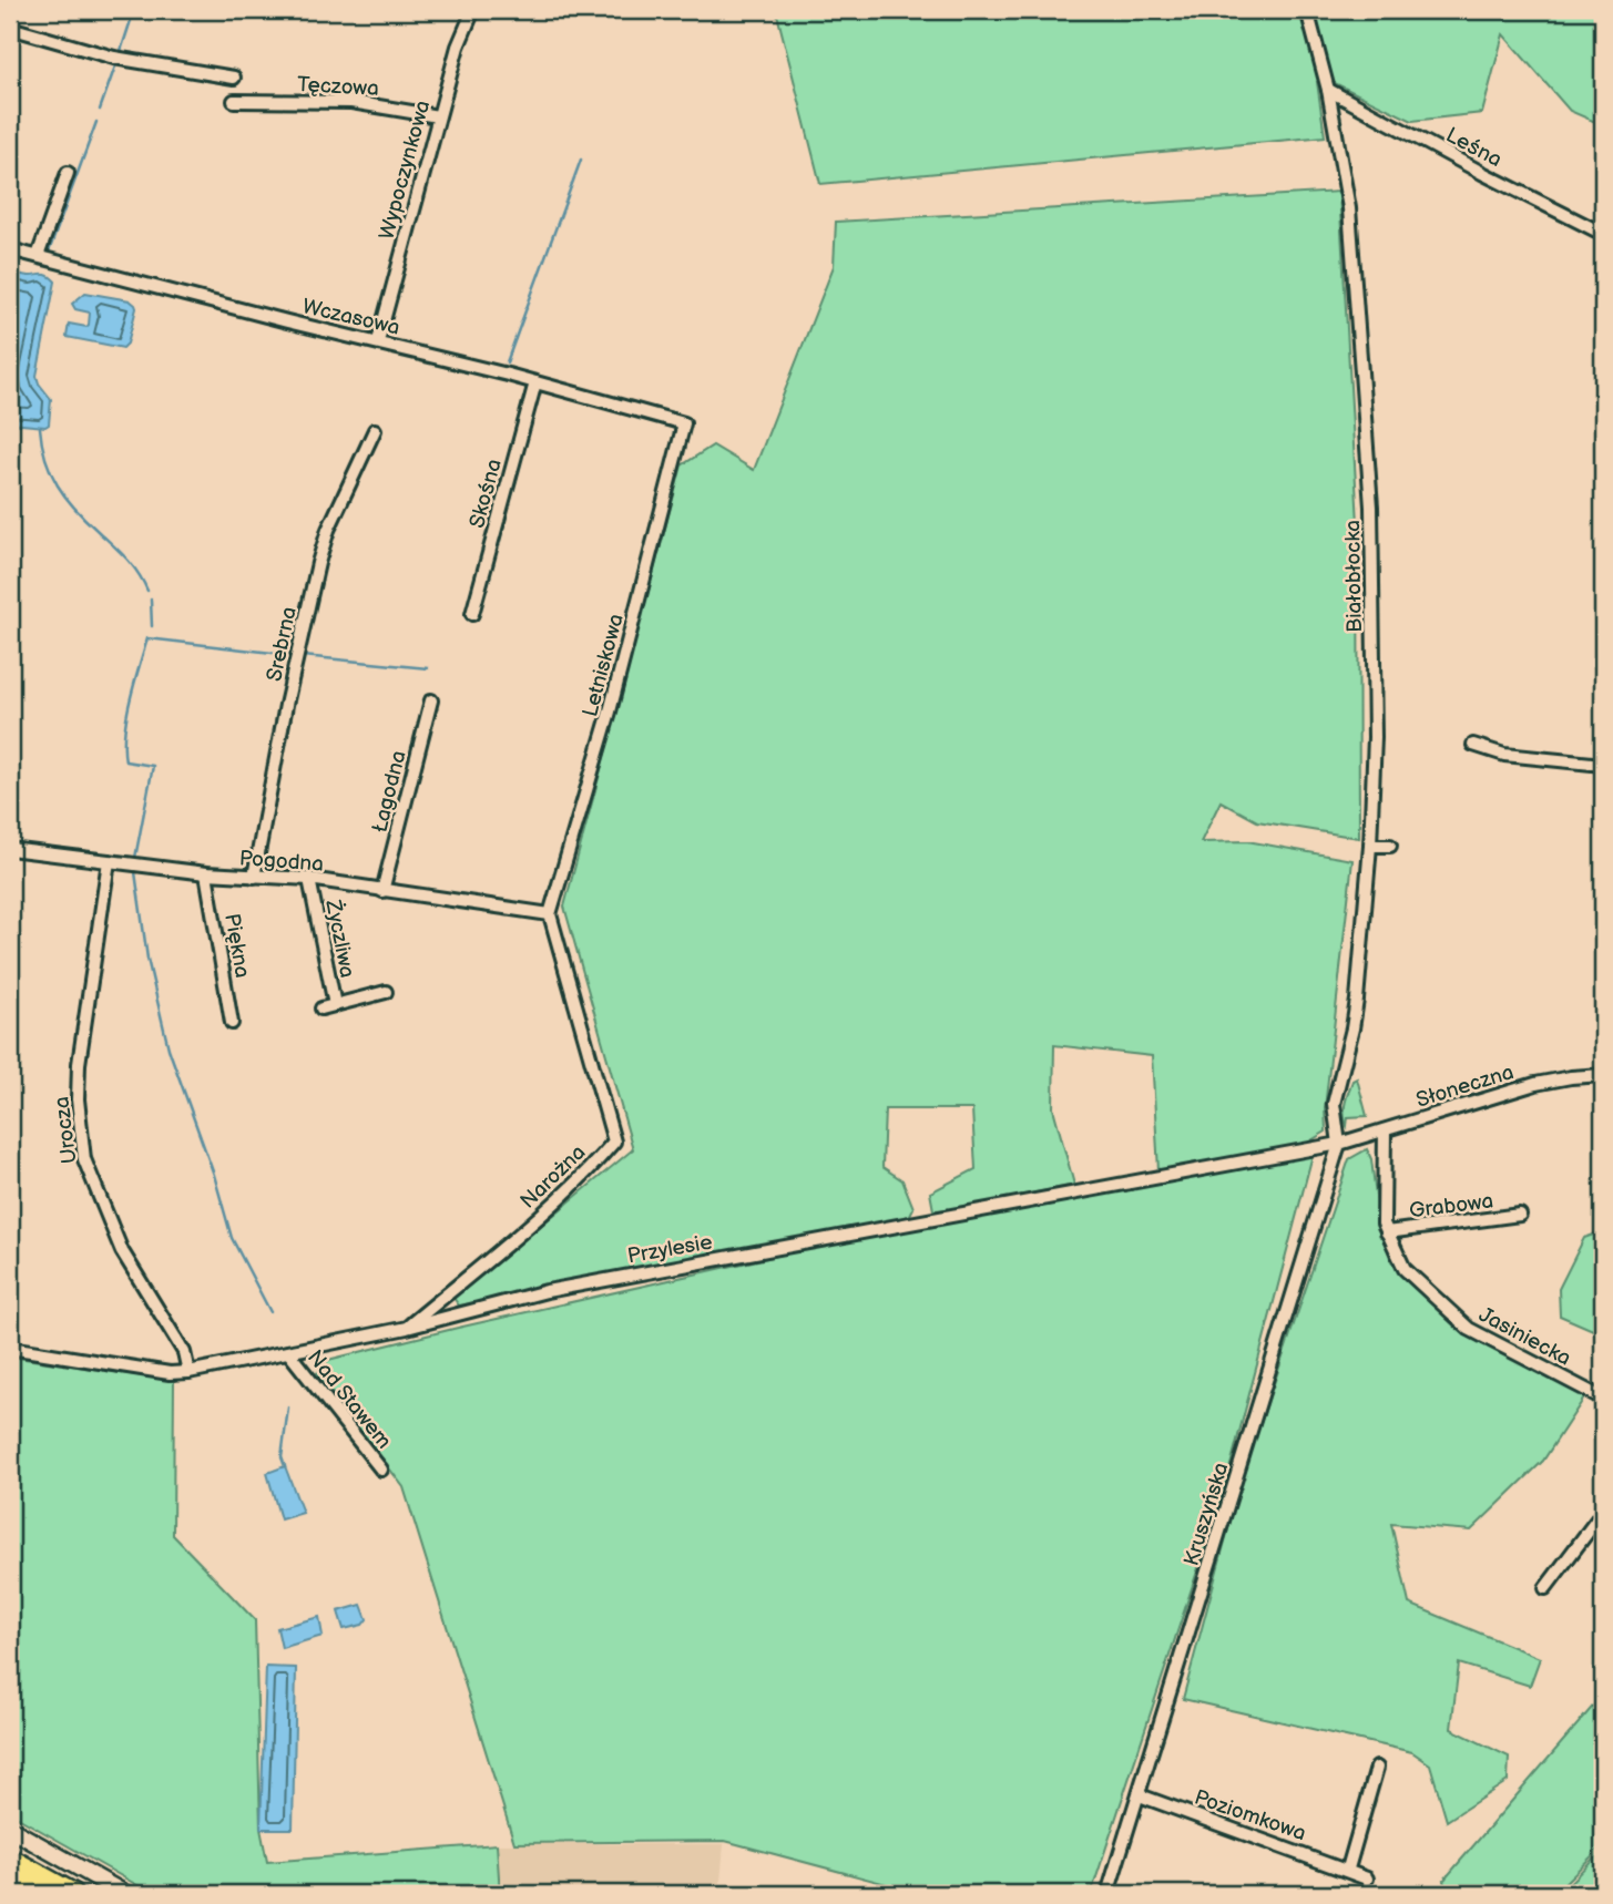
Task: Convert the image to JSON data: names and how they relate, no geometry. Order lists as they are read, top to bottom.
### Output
{
  "streets": {
    "street": [
      "Tęczowa",
      "Leśna",
      "Wypoczynkowa",
      "Wczasowa",
      "Skośna",
      "Białobłocka",
      "Srebrna",
      "Letniskowa",
      "Łagodna",
      "Pogodna",
      "Życzliwa",
      "Piękna",
      "Słoneczna",
      "Urocza",
      "Narożna",
      "Grabowa",
      "Przylesie",
      "Jasiniecka",
      "Nad Stawem",
      "Kruszyńska",
      "Poziomkowa"
    ]
  },
  "crossings": [
    ["Tęczowa", "Wypoczynkowa"],
    ["Leśna", "Białobłocka"],
    ["Wypoczynkowa", "Wczasowa"],
    ["Wczasowa", "Skośna"],
    ["Wczasowa", "Letniskowa"],
    ["Białobłocka", "Słoneczna"],
    ["Białobłocka", "Przylesie"],
    ["Białobłocka", "Kruszyńska"],
    ["Srebrna", "Pogodna"],
    ["Letniskowa", "Pogodna"],
    ["Letniskowa", "Narożna"],
    ["Łagodna", "Pogodna"],
    ["Pogodna", "Życzliwa"],
    ["Pogodna", "Piękna"],
    ["Pogodna", "Urocza"],
    ["Pogodna", "Narożna"],
    ["Słoneczna", "Przylesie"],
    ["Słoneczna", "Jasiniecka"],
    ["Słoneczna", "Kruszyńska"],
    ["Urocza", "Przylesie"],
    ["Narożna", "Przylesie"],
    ["Grabowa", "Jasiniecka"],
    ["Przylesie", "Nad Stawem"],
    ["Przylesie", "Kruszyńska"],
    ["Kruszyńska", "Poziomkowa"]
  ]
}
